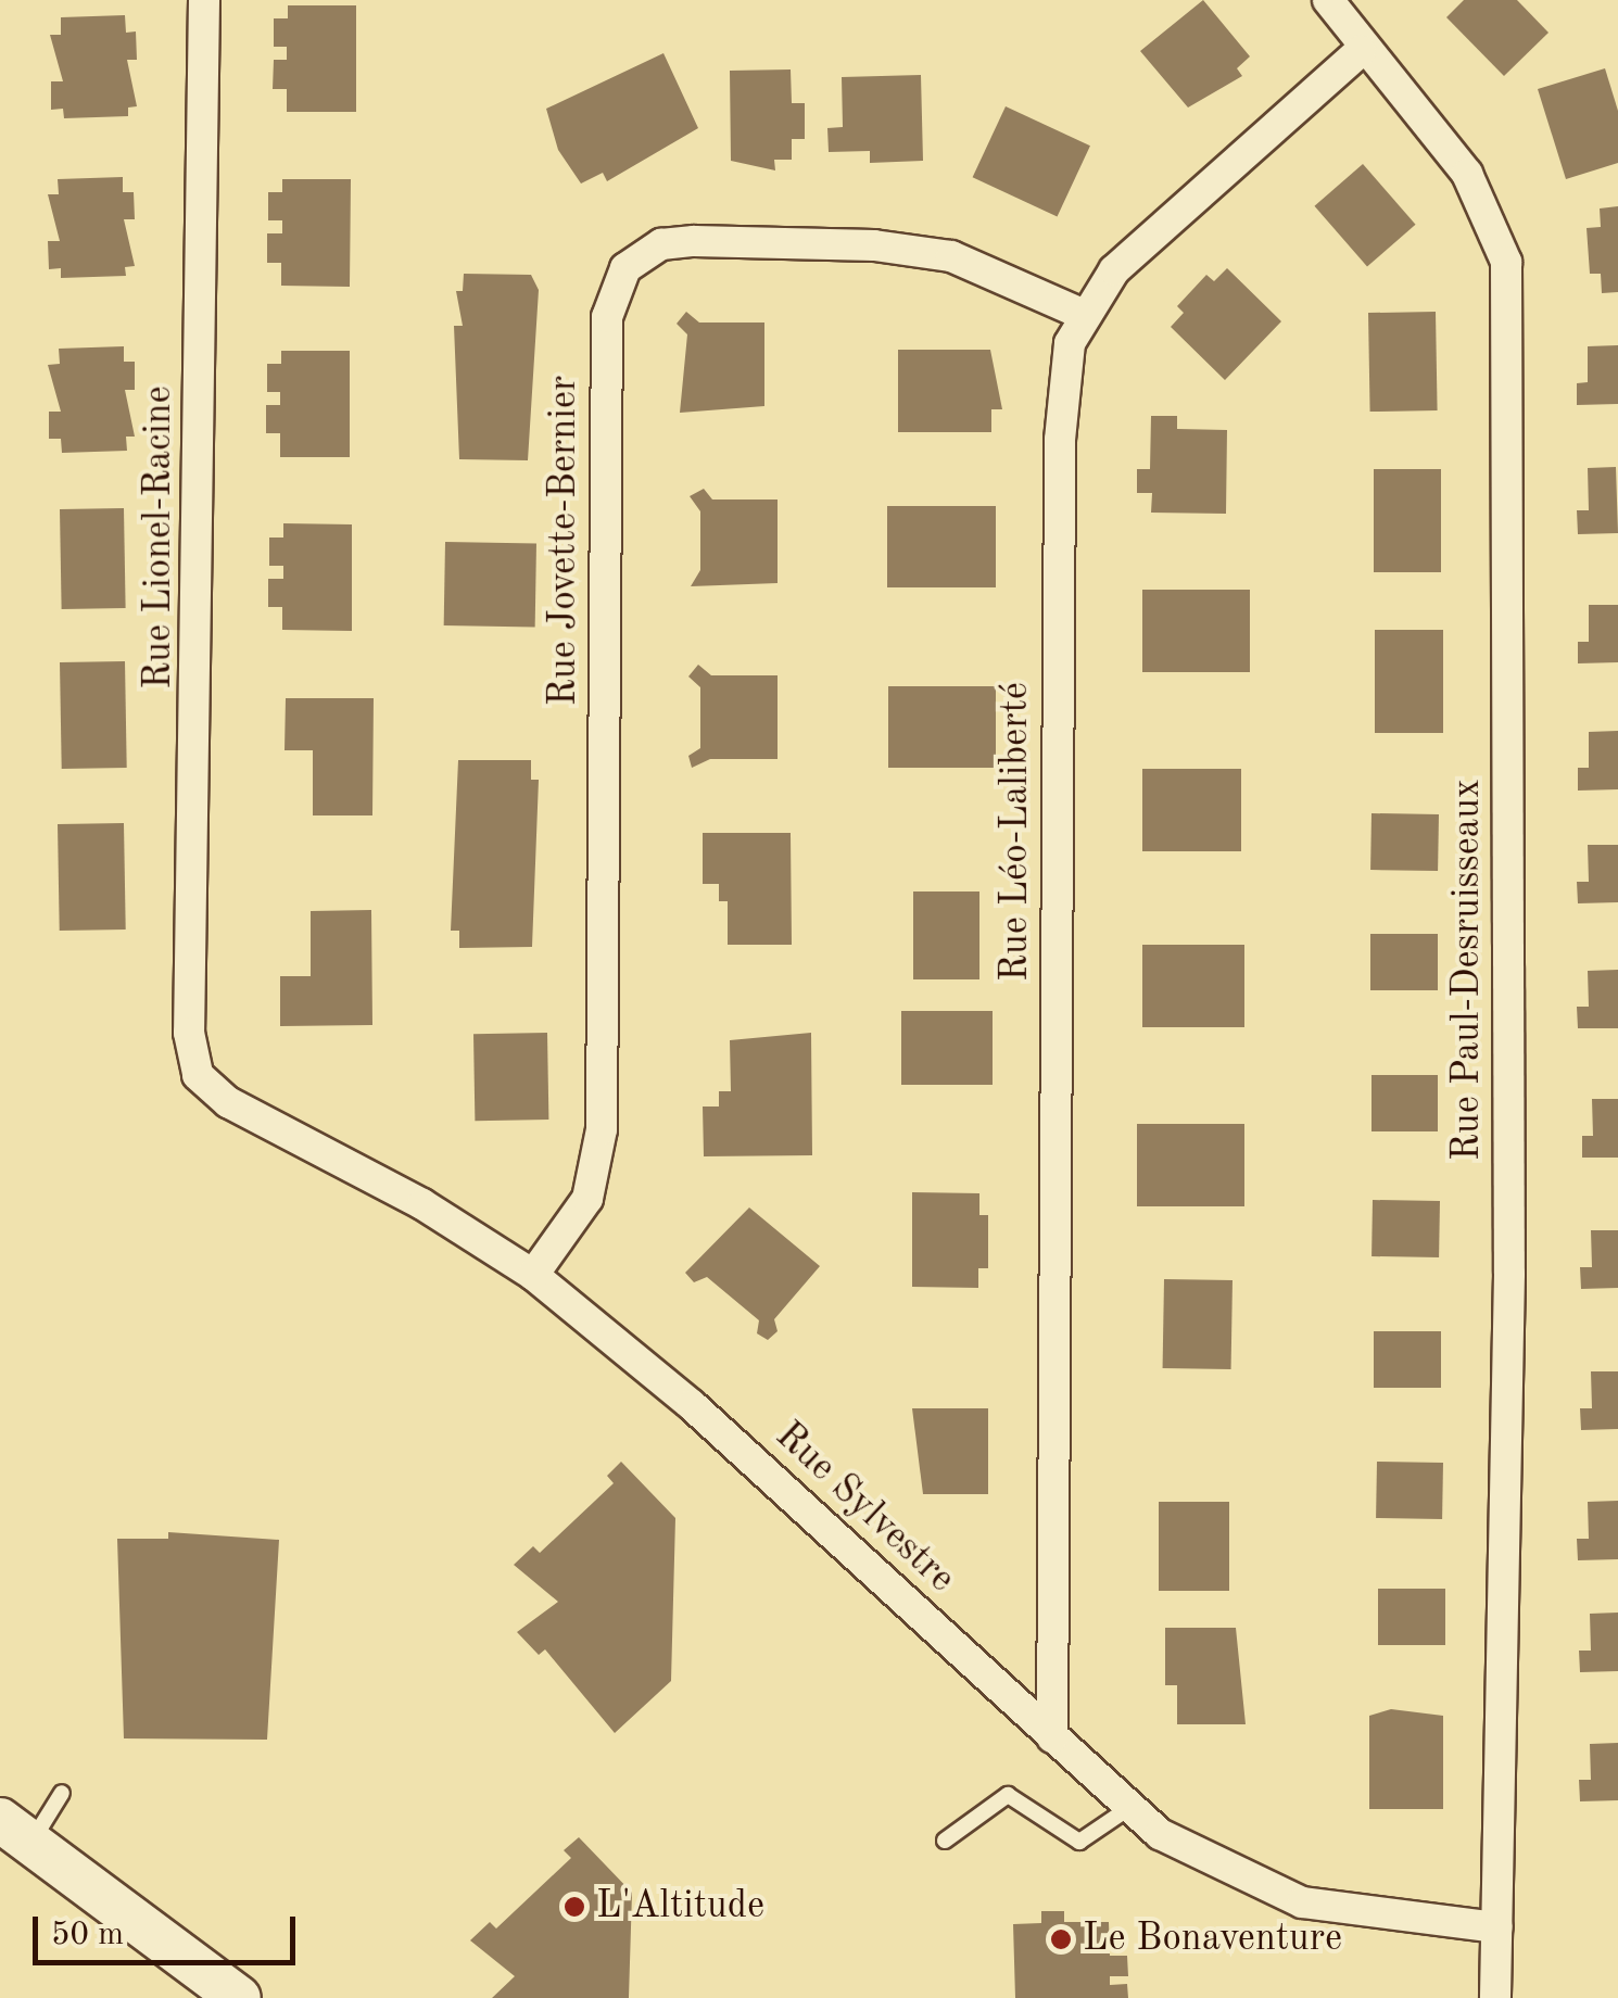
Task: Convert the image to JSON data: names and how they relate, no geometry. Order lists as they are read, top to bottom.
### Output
{
  "streets": {
    "street": [
      "Rue Lionel-Racine",
      "Rue Jovette-Bernier",
      "Rue Léo-Laliberté",
      "Rue Paul-Desruisseaux",
      "Rue Sylvestre"
    ]
  },
  "crossings": [
    ["Rue Lionel-Racine", "Rue Sylvestre"],
    ["Rue Jovette-Bernier", "Rue Léo-Laliberté"],
    ["Rue Jovette-Bernier", "Rue Sylvestre"],
    ["Rue Léo-Laliberté", "Rue Paul-Desruisseaux"],
    ["Rue Léo-Laliberté", "Rue Sylvestre"],
    ["Rue Paul-Desruisseaux", "Rue Sylvestre"]
  ],
  "places": ["L'Altitude", "Le Bonaventure"],
  "scale_bar": "50 m"
}
